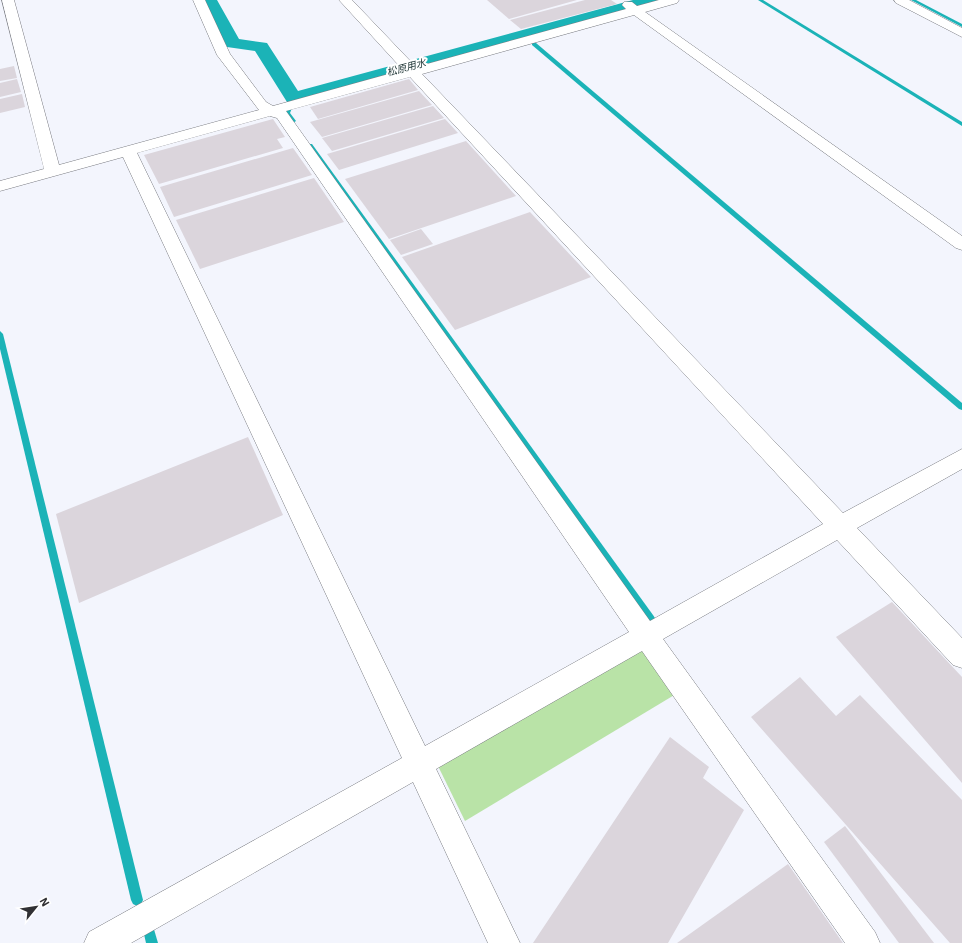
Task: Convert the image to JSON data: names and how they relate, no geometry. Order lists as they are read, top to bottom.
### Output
{
  "water": ["松原用水"],
  "north": "top right"
}
